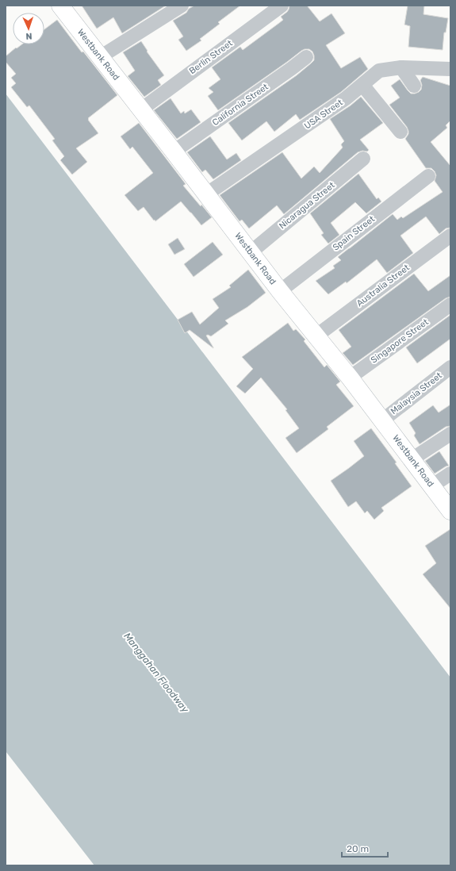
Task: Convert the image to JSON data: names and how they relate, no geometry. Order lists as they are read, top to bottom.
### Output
{
  "streets": {
    "street": [
      "Westbank Road",
      "Berlin Street",
      "California Street",
      "USA Street",
      "Nicaragua Street",
      "Spain Street",
      "Australia Street",
      "Singapore Street",
      "Malaysia Street"
    ]
  },
  "crossings": [
    ["Westbank Road", "Berlin Street"],
    ["Westbank Road", "California Street"],
    ["Westbank Road", "USA Street"],
    ["Westbank Road", "Nicaragua Street"],
    ["Westbank Road", "Spain Street"],
    ["Westbank Road", "Australia Street"],
    ["Westbank Road", "Singapore Street"],
    ["Westbank Road", "Malaysia Street"]
  ],
  "water": ["Manggahan Floodway"],
  "scale_bar": "20 m",
  "north": "bottom"
}
